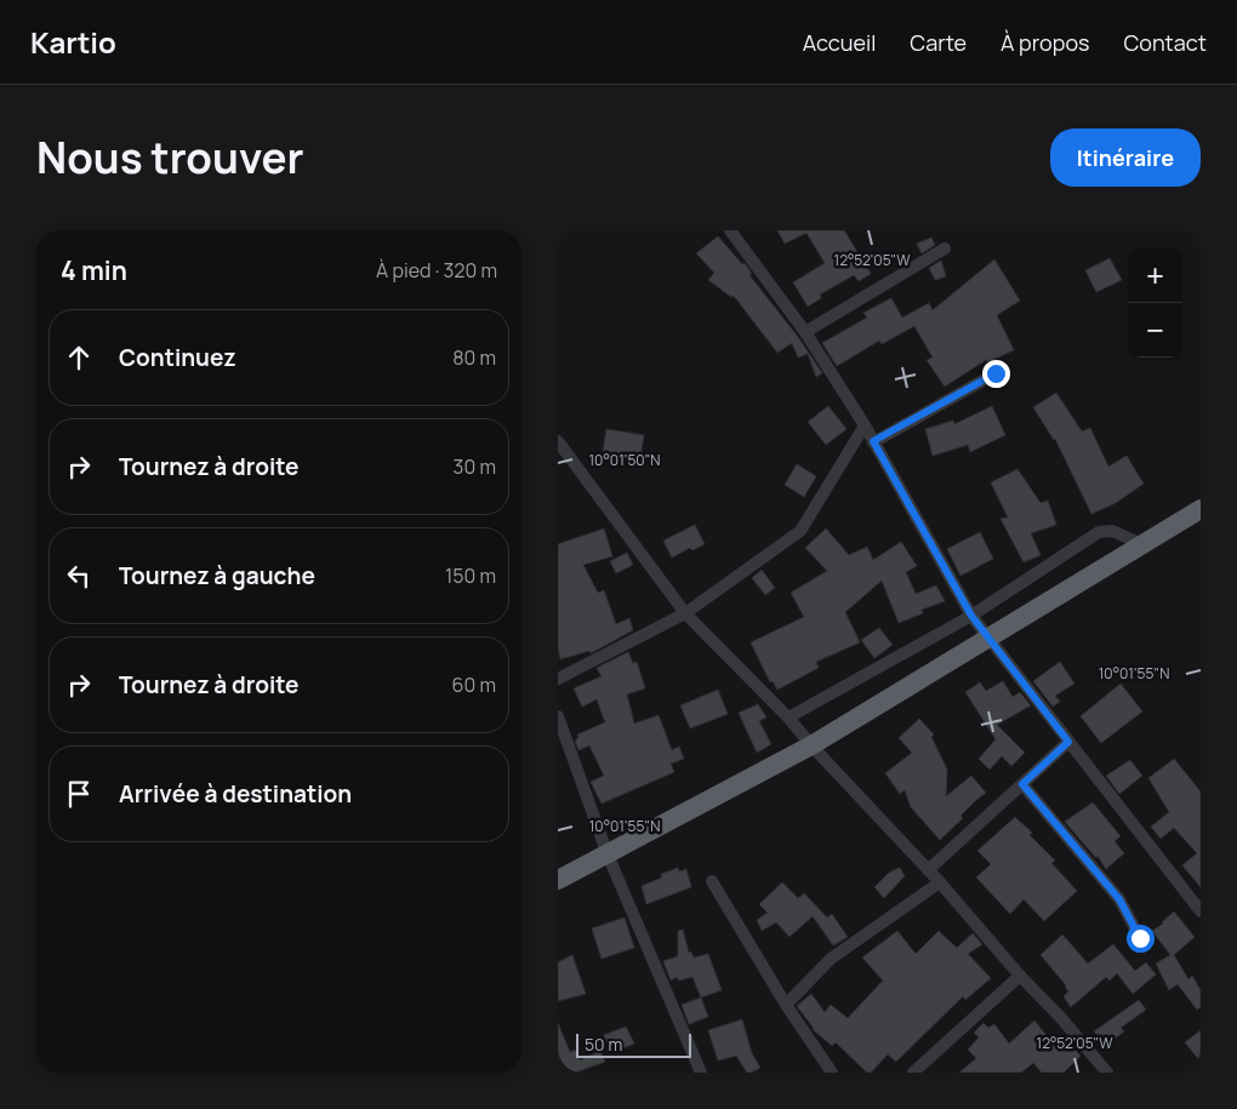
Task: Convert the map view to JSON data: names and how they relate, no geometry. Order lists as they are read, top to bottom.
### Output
{
  "scale_bar": "50 m",
  "page": {
    "header": "Kartio",
    "nav": [
      "Accueil",
      "Carte",
      "À propos",
      "Contact"
    ],
    "title": "Nous trouver",
    "buttons": "Itinéraire",
    "heading": ["4 min", "À pied · 320 m"],
    "map_buttons": ["+", "−"],
    "list": [
      ["Continuez", "80 m"],
      ["Tournez à droite", "30 m"],
      ["Tournez à gauche", "150 m"],
      ["Tournez à droite", "60 m"],
      "Arrivée à destination"
    ],
    "scale": "50 m"
  },
  "coordinates": ["12°52'05\"W", "10°01'50\"N", "10°01'55\"N"]
}
